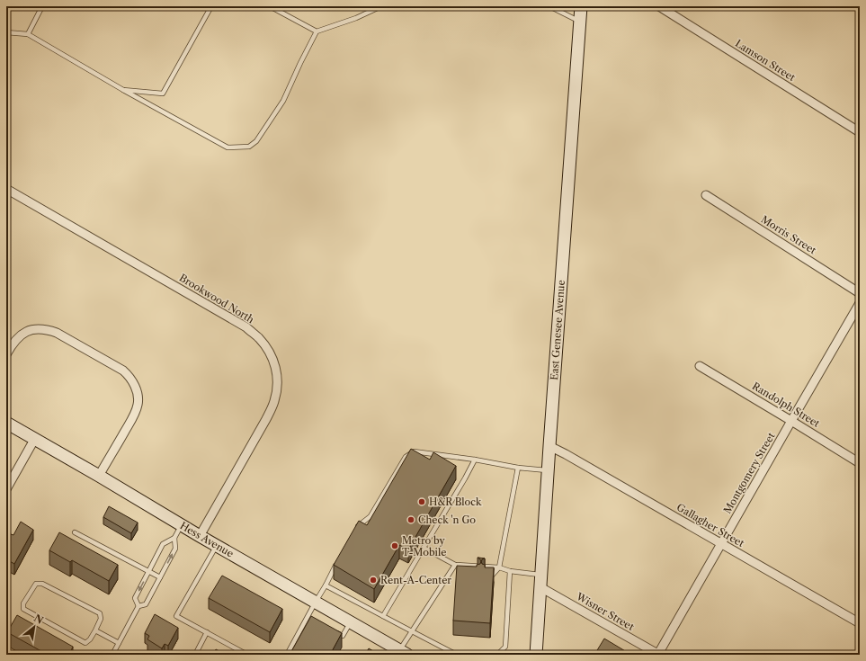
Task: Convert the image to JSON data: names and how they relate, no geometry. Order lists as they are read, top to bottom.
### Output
{
  "streets": {
    "main road": ["East Genesee Avenue", "Hess Avenue"],
    "street": [
      "Lamson Street",
      "Morris Street",
      "Brookwood North",
      "Randolph Street",
      "Montgomery Street",
      "Gallagher Street",
      "Wisner Street"
    ]
  },
  "crossings": [
    ["Brookwood North", "Hess Avenue"],
    ["East Genesee Avenue", "Gallagher Street"],
    ["East Genesee Avenue", "Wisner Street"],
    ["Randolph Street", "Montgomery Street"],
    ["Montgomery Street", "Gallagher Street"],
    ["Montgomery Street", "Wisner Street"]
  ],
  "places": [
    "H&R Block",
    "Check 'n Go",
    "Metro by T-Mobile",
    "Rent-A-Center"
  ],
  "north": "top right"
}
